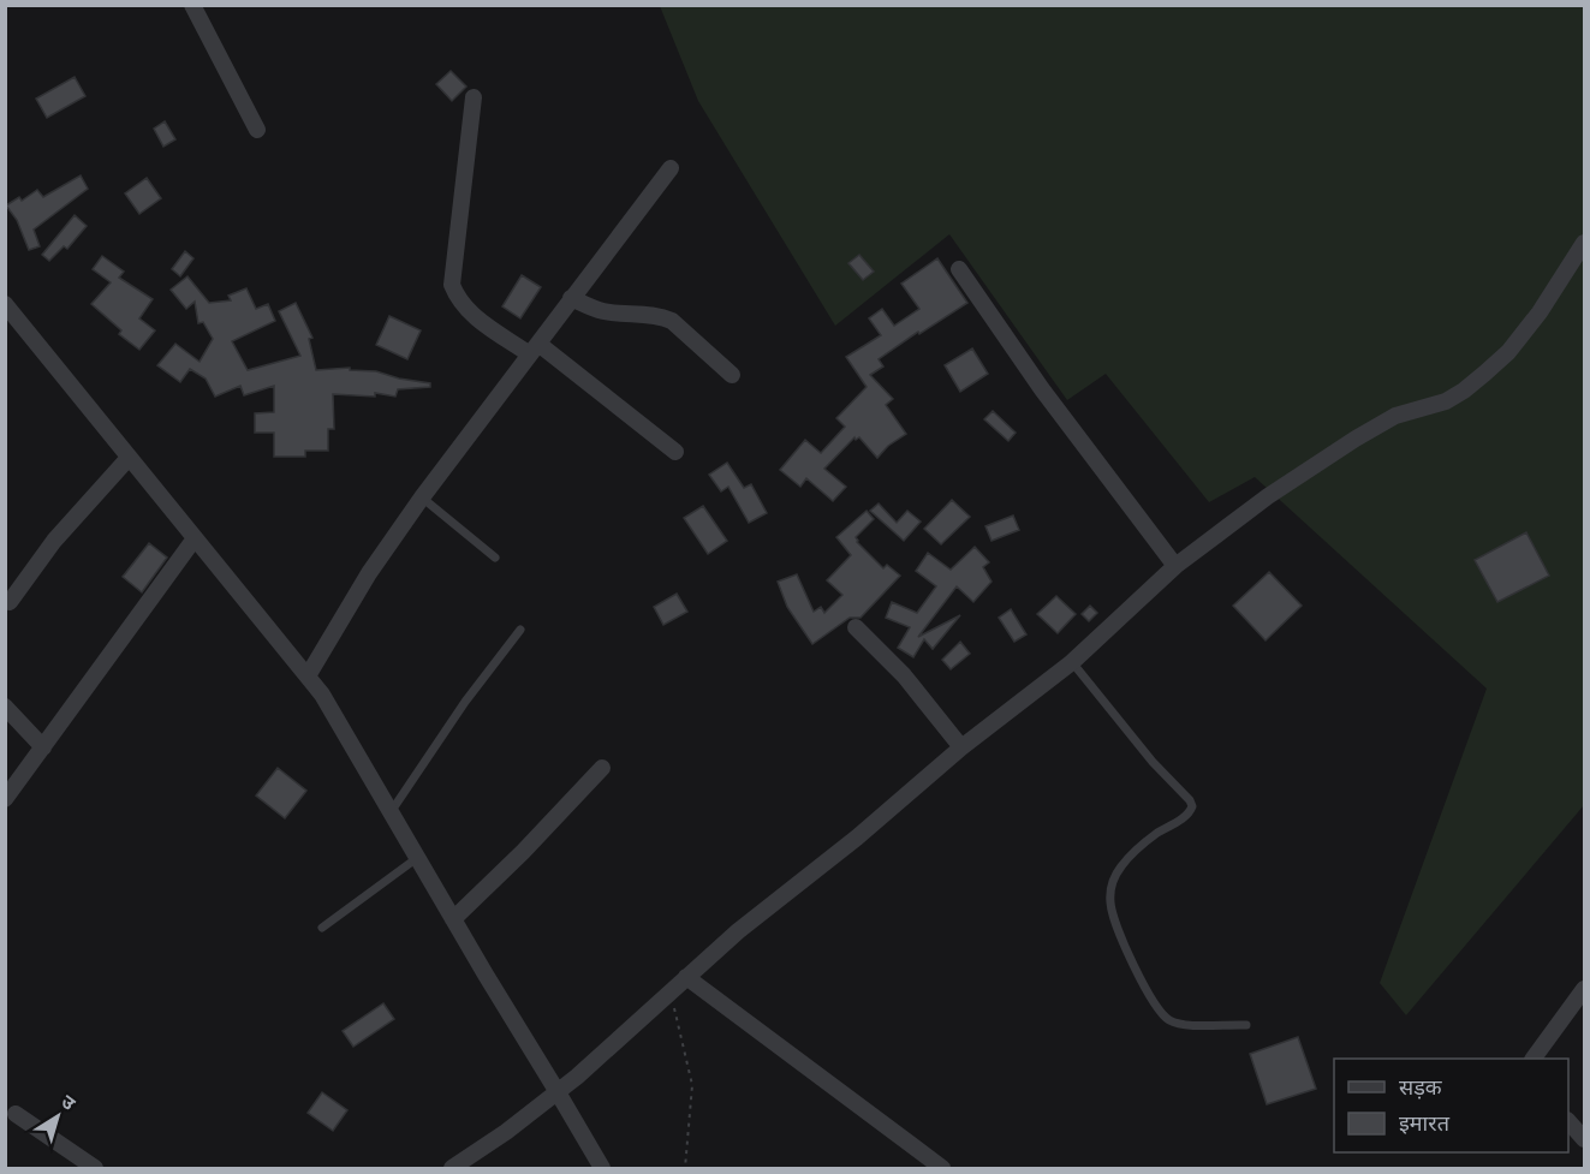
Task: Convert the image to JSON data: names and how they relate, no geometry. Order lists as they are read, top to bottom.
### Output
{
  "legend": ["सड़क", "इमारत"],
  "north": "top right"
}
